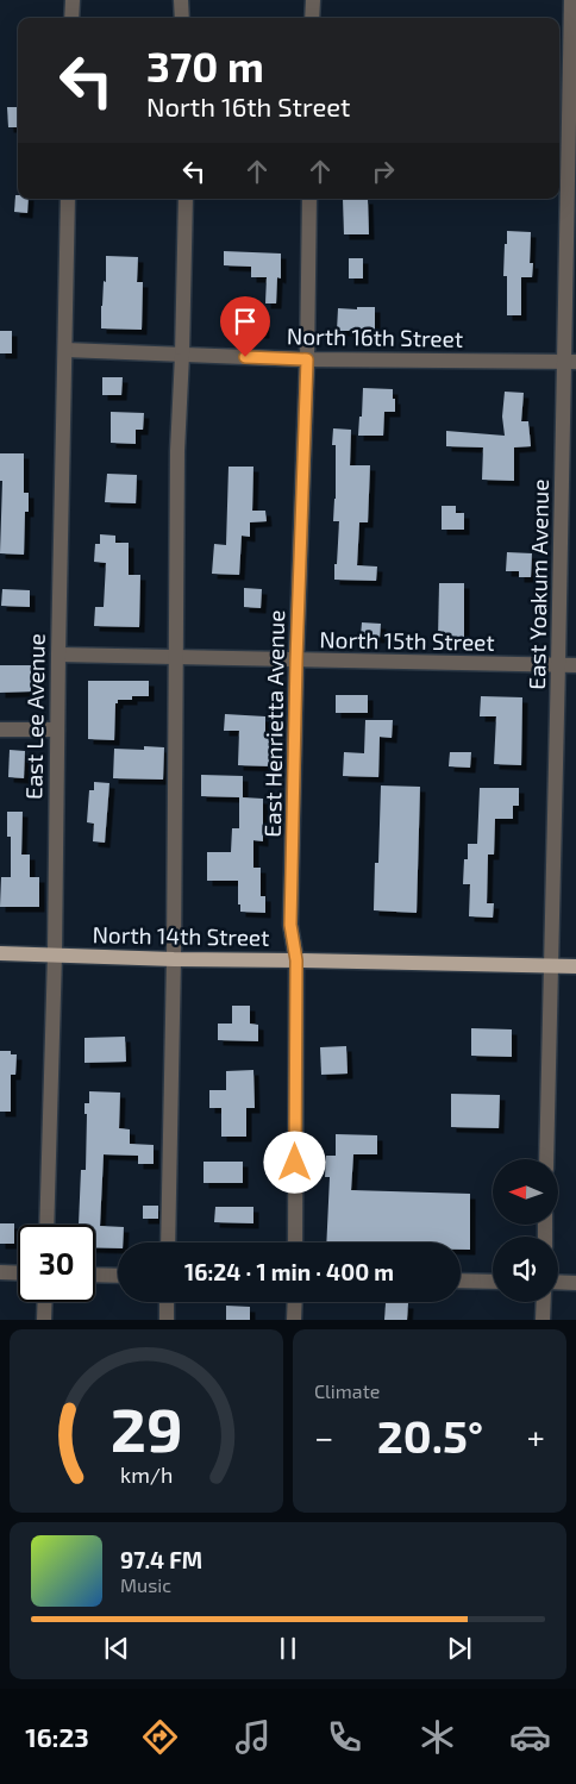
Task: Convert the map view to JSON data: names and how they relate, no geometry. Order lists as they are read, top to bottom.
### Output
{
  "streets": {
    "main road": ["North 14th Street"],
    "street": [
      "North 16th Street",
      "East Yoakum Avenue",
      "North 15th Street",
      "East Lee Avenue",
      "East Henrietta Avenue"
    ]
  },
  "crossings": [
    ["North 16th Street", "East Yoakum Avenue"],
    ["North 16th Street", "East Lee Avenue"],
    ["North 16th Street", "East Henrietta Avenue"],
    ["East Yoakum Avenue", "North 15th Street"],
    ["East Yoakum Avenue", "North 14th Street"],
    ["North 15th Street", "East Lee Avenue"],
    ["North 15th Street", "East Henrietta Avenue"],
    ["East Lee Avenue", "North 14th Street"],
    ["East Henrietta Avenue", "North 14th Street"]
  ],
  "north": "left",
  "page": {
    "turn": ["370 m", "North 16th Street"],
    "limit": "30",
    "trip": "16:24 · 1 min · 400 m",
    "tile": "Climate",
    "heat": ["−", "20.5°", "+"],
    "song": ["97.4 FM", "Music"],
    "tabs": "16:23",
    "gauge": ["29", "km/h"]
  }
}
